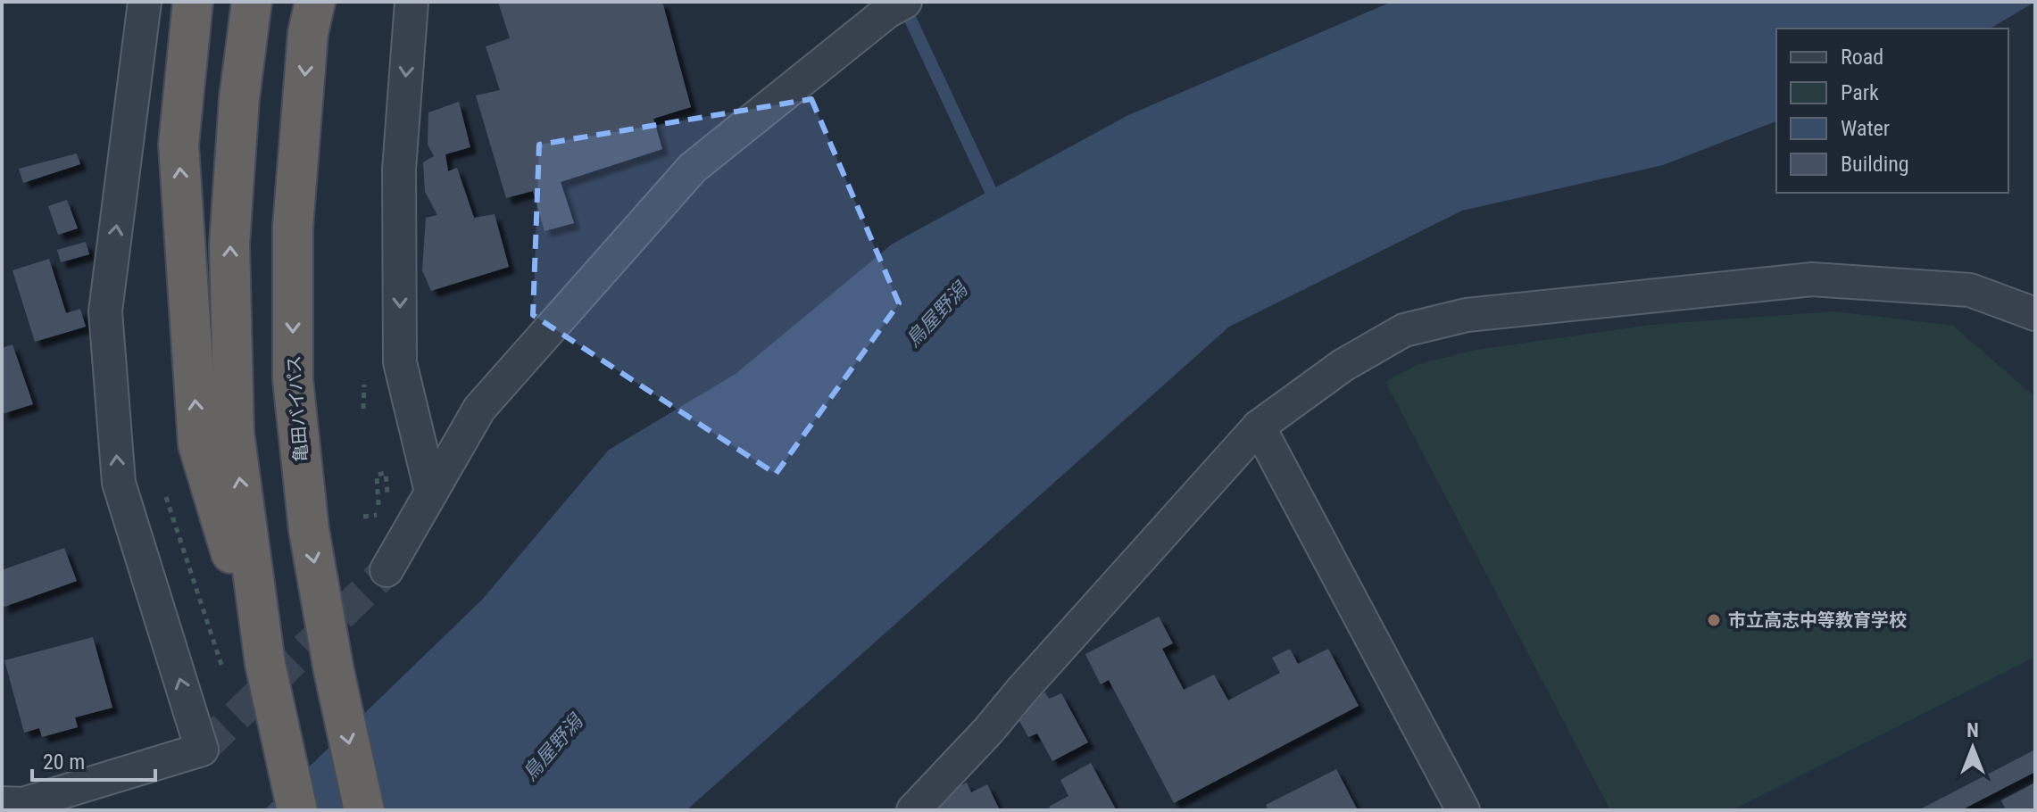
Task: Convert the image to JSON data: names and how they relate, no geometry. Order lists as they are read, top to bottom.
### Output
{
  "streets": {
    "highway": ["亀田バイパス"]
  },
  "water": ["鳥屋野潟"],
  "places": ["市立高志中等教育学校"],
  "legend": [
    "Road",
    "Park",
    "Water",
    "Building"
  ],
  "scale_bar": "20 m",
  "north": "top"
}
